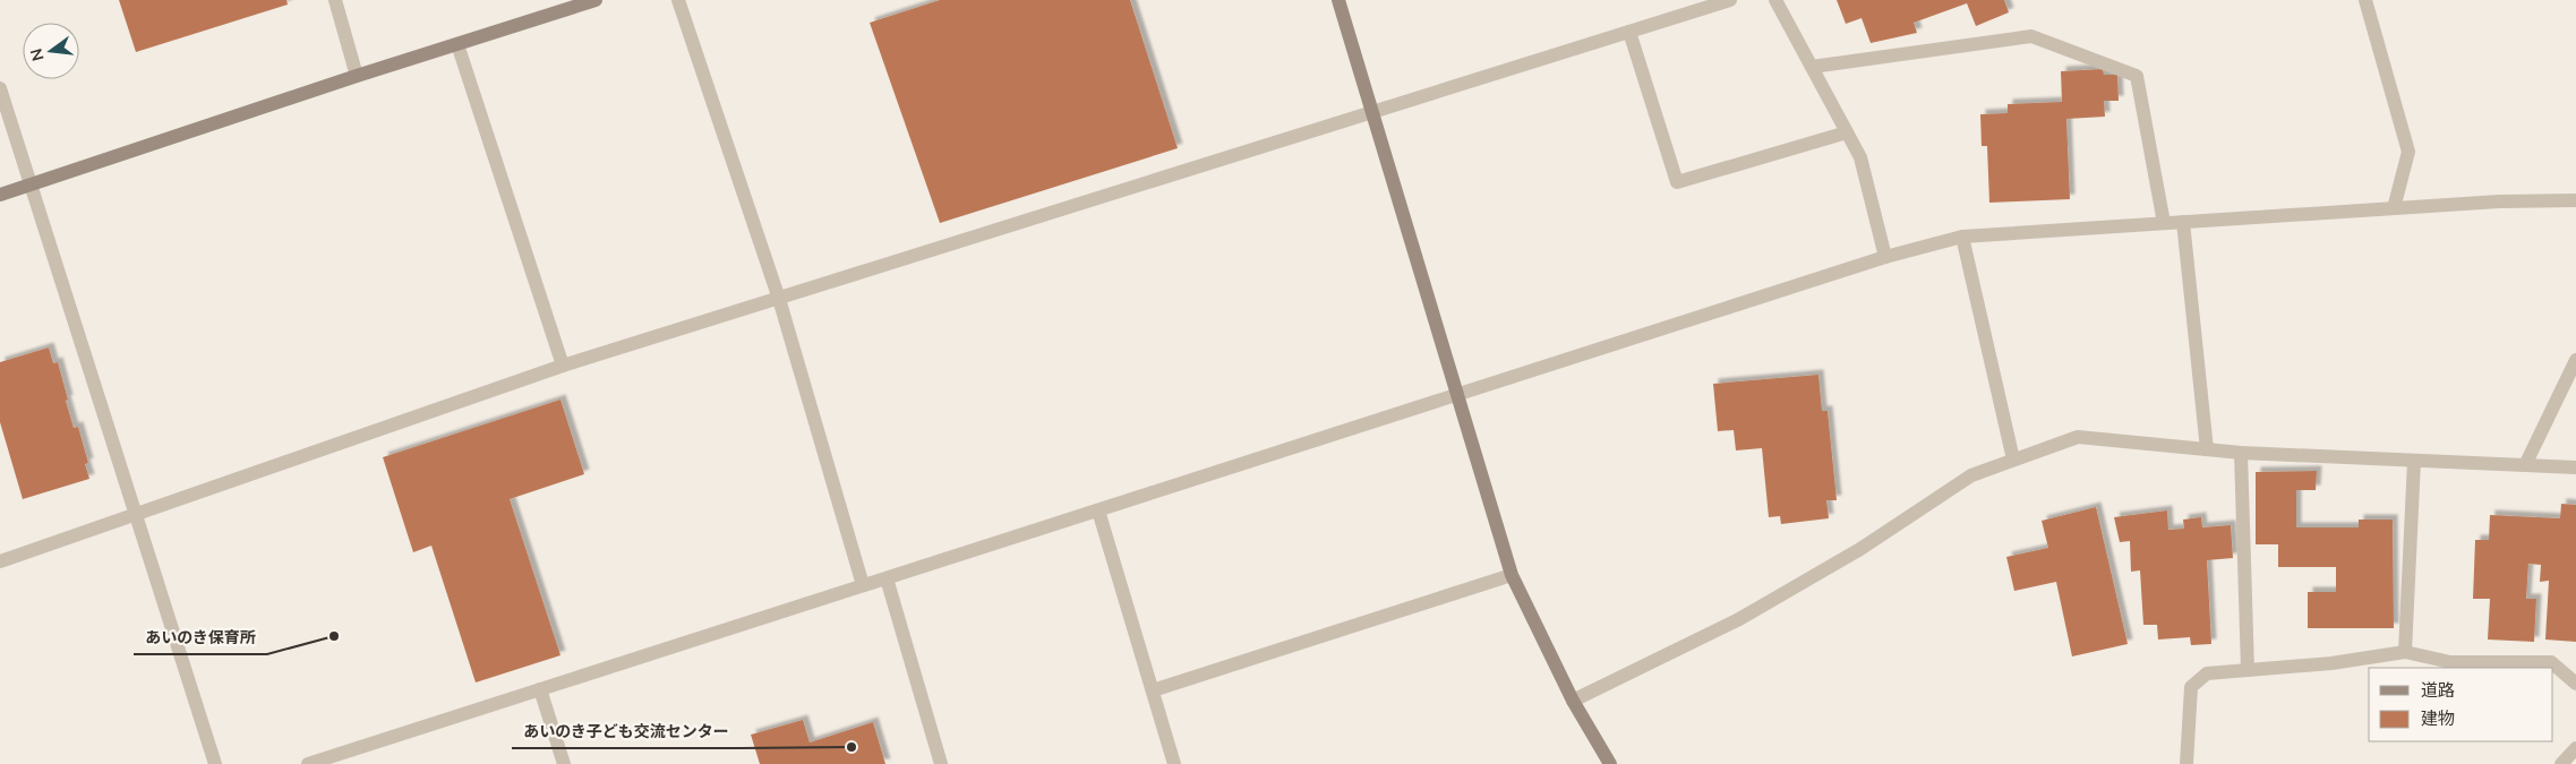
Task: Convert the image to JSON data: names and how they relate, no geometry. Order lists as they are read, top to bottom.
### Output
{
  "places": ["あいのき保育所", "あいのき子ども交流センター"],
  "legend": ["道路", "建物"],
  "north": "left"
}
